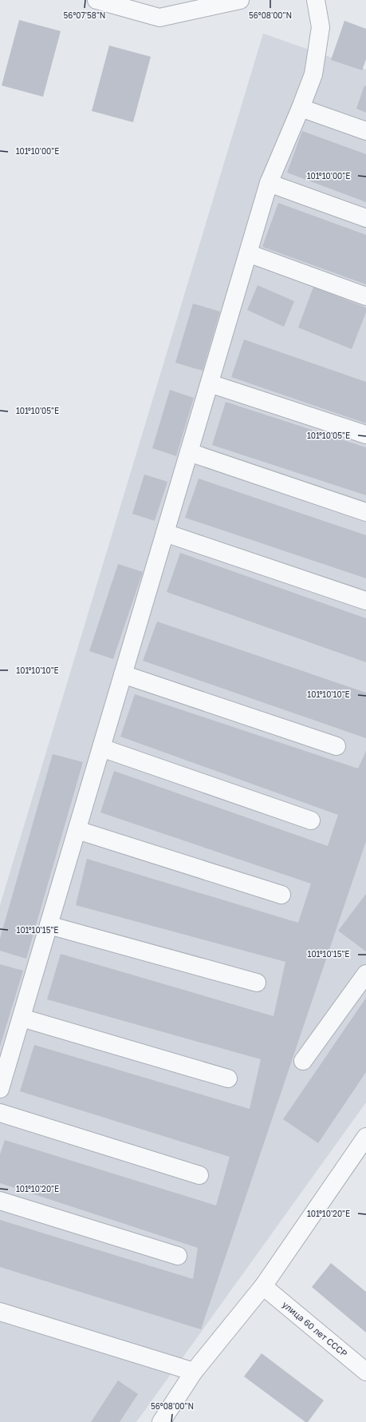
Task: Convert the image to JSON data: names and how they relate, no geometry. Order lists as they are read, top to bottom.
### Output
{
  "streets": {
    "street": ["улица 60 лет СССР"]
  },
  "coordinates": [
    "56°07'58\"N",
    "56°08'00\"N",
    "101°10'00\"E",
    "101°10'05\"E",
    "101°10'10\"E",
    "101°10'15\"E",
    "101°10'20\"E"
  ]
}
